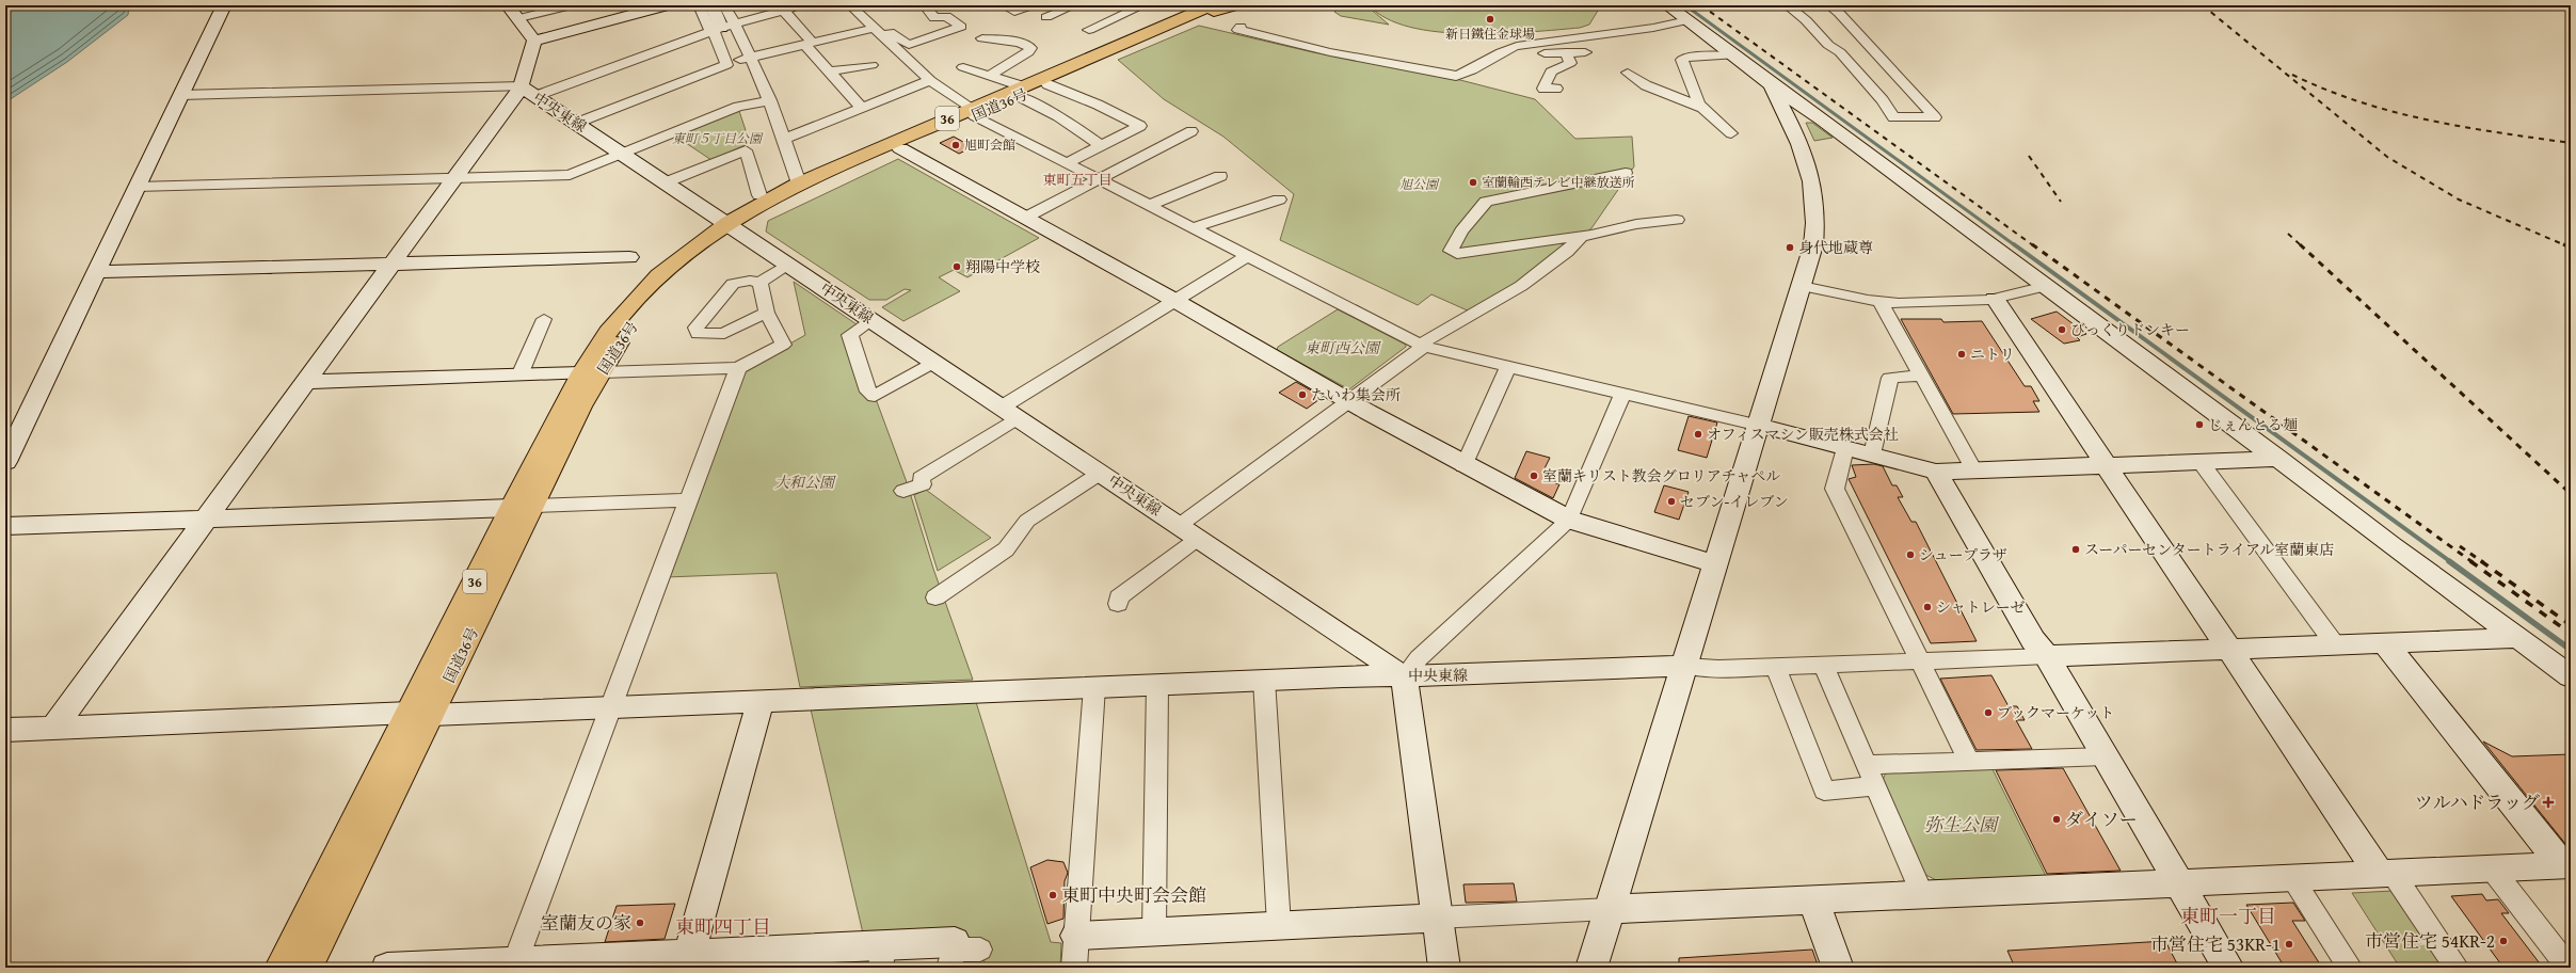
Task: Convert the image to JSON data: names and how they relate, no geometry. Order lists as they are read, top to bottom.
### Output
{
  "streets": {
    "highway": ["国道36号", "36"],
    "street": ["中央東線"]
  },
  "crossings": [
    ["国道36号", "中央東線"],
    ["国道36号", "36"]
  ],
  "districts": ["東町五丁目", "東町一丁目", "東町四丁目"],
  "parks": [
    "東町５丁目公園",
    "旭公園",
    "東町西公園",
    "大和公園",
    "弥生公園"
  ],
  "places": {
    "other": [
      "新日鐵住金球場",
      "旭町会館",
      "室蘭輪西テレビ中継放送所",
      "身代地蔵尊",
      "翔陽中学校",
      "びっくりドンキー",
      "ニトリ",
      "たいわ集会所",
      "じぇんとる麺",
      "オフィスマシン販売株式会社",
      "室蘭キリスト教会グロリアチャペル",
      "セブン-イレブン",
      "スーパーセンタートライアル室蘭東店",
      "シュープラザ",
      "シャトレーゼ",
      "ブックマーケット",
      "ダイソー",
      "東町中央町会会館",
      "室蘭友の家",
      "市営住宅 54KR-2",
      "市営住宅 53KR-1"
    ],
    "health": ["ツルハドラッグ"]
  }
}
